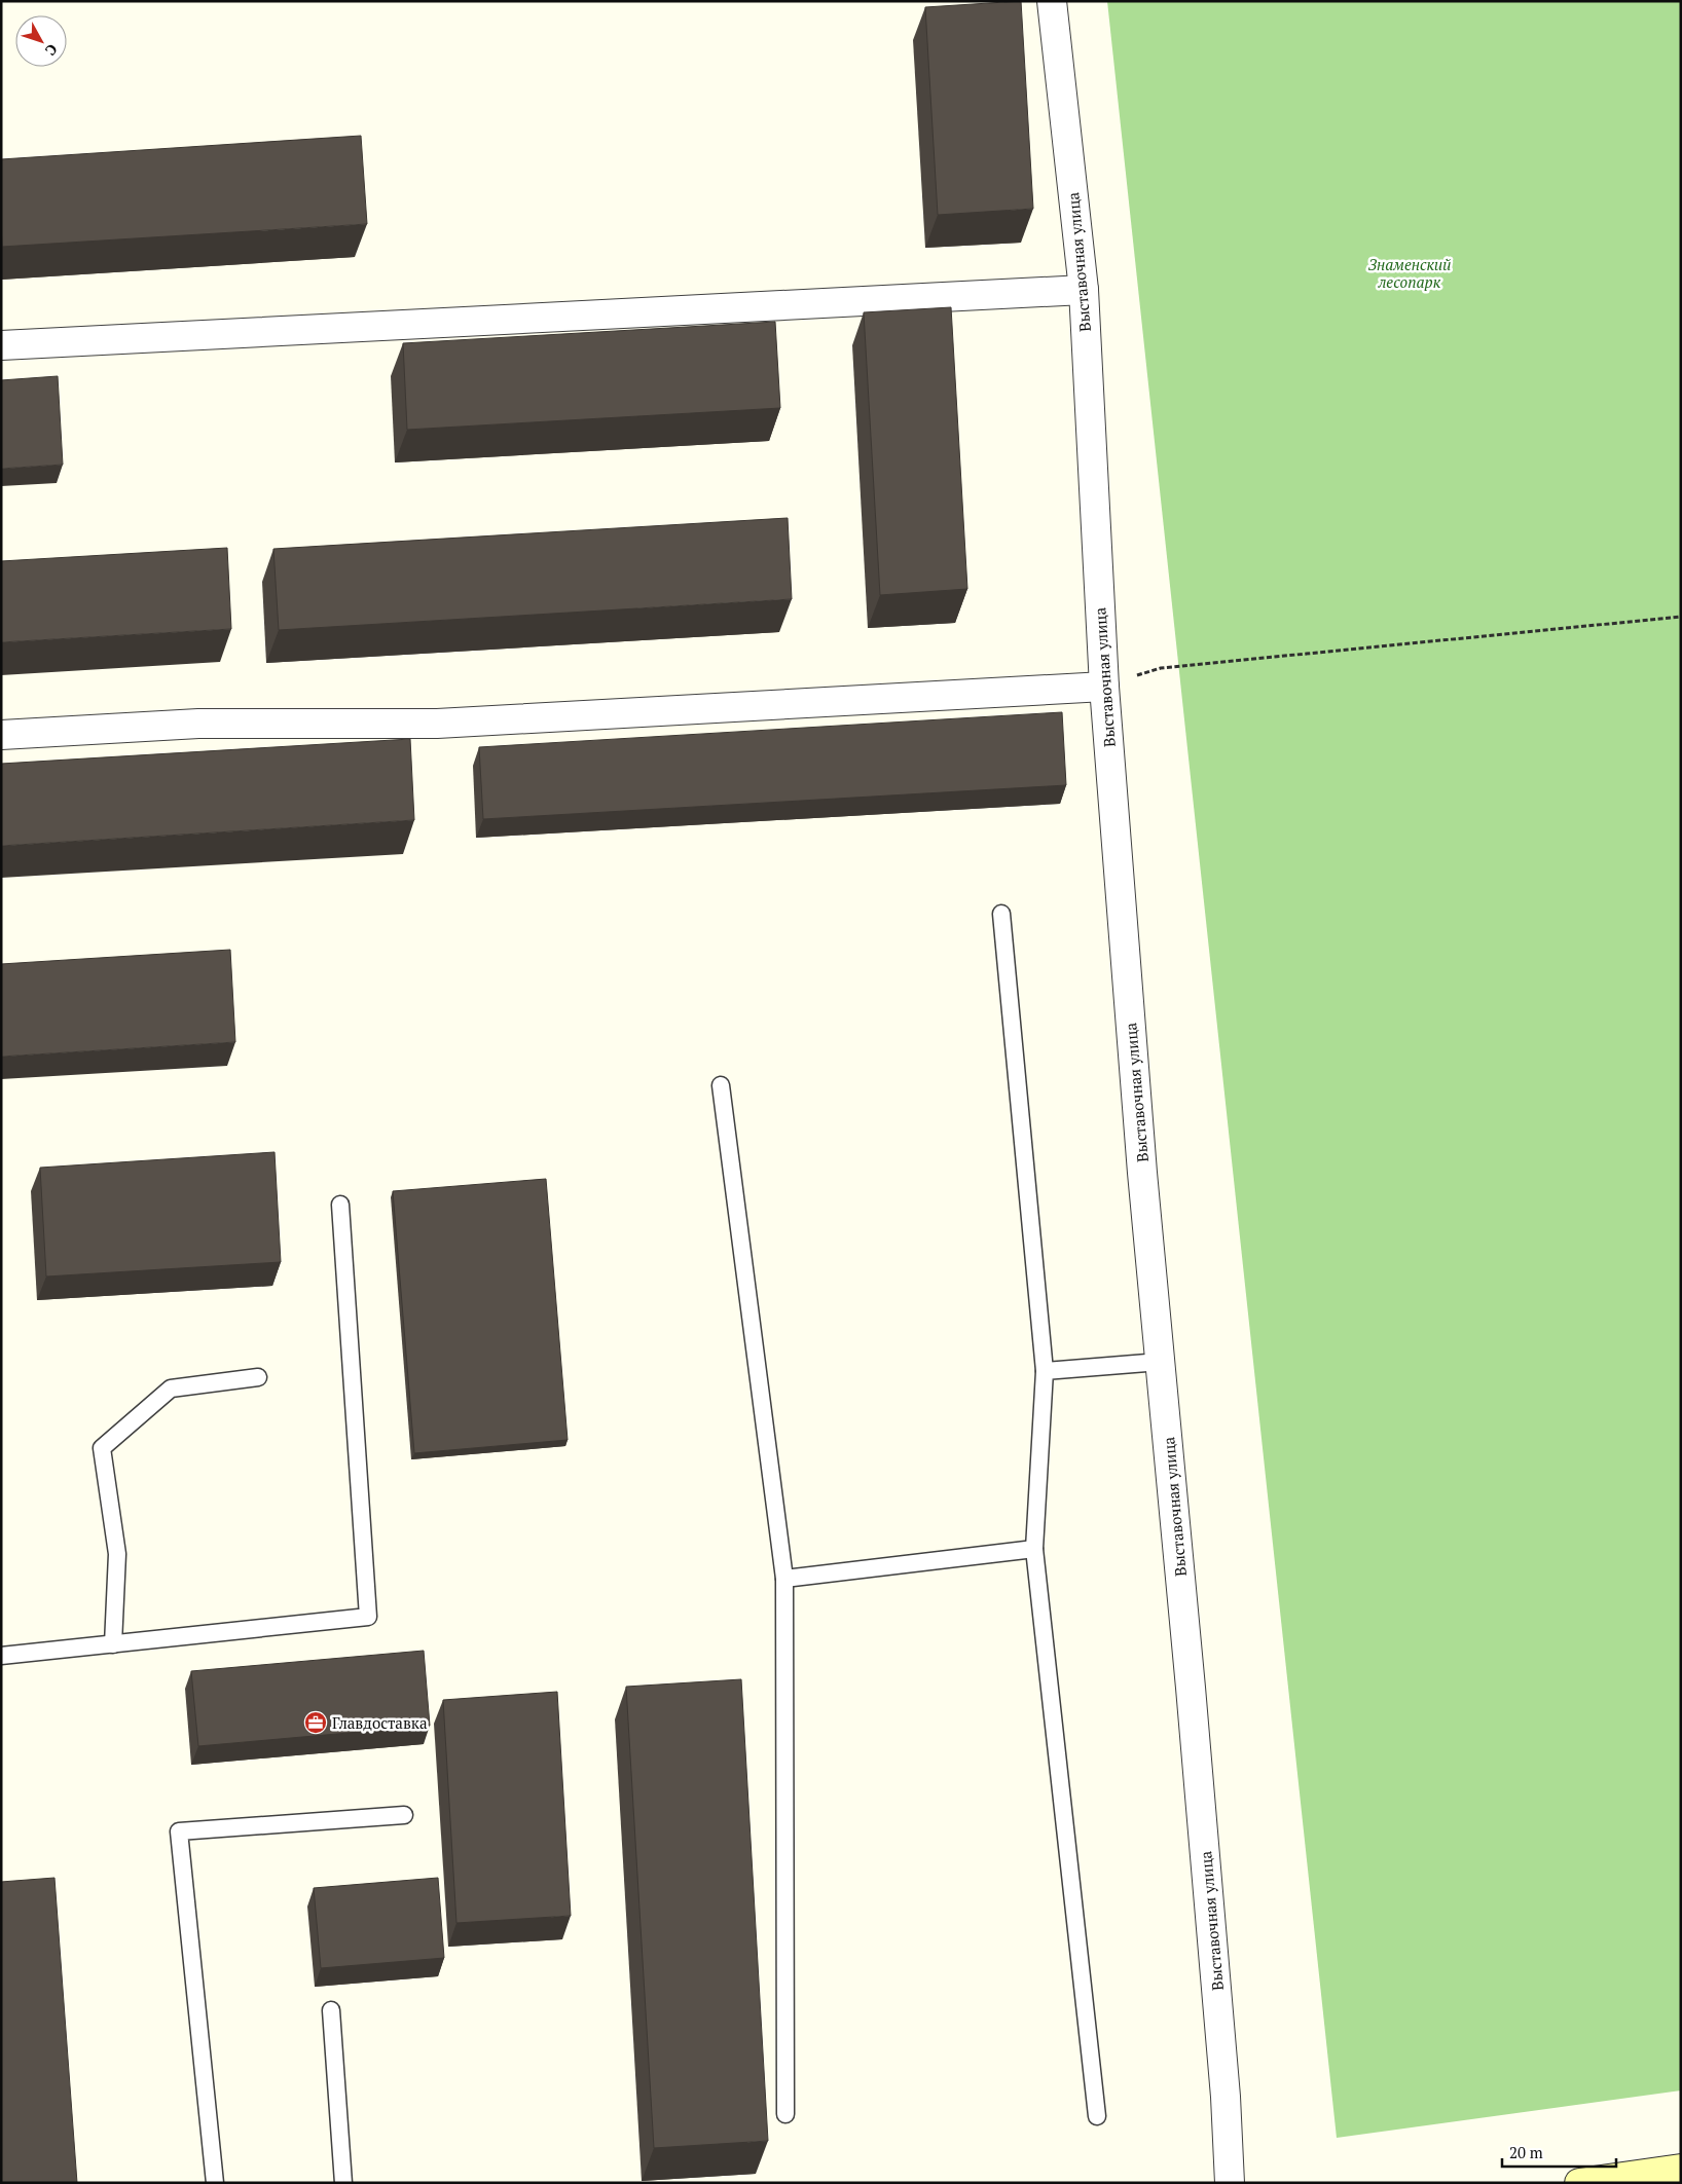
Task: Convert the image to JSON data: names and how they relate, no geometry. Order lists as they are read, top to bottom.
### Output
{
  "streets": {
    "street": ["Выставочная улица"]
  },
  "parks": ["Знаменский лесопарк"],
  "places": {
    "office": ["Главдоставка"]
  },
  "scale_bar": "20 m",
  "north": "bottom right"
}
